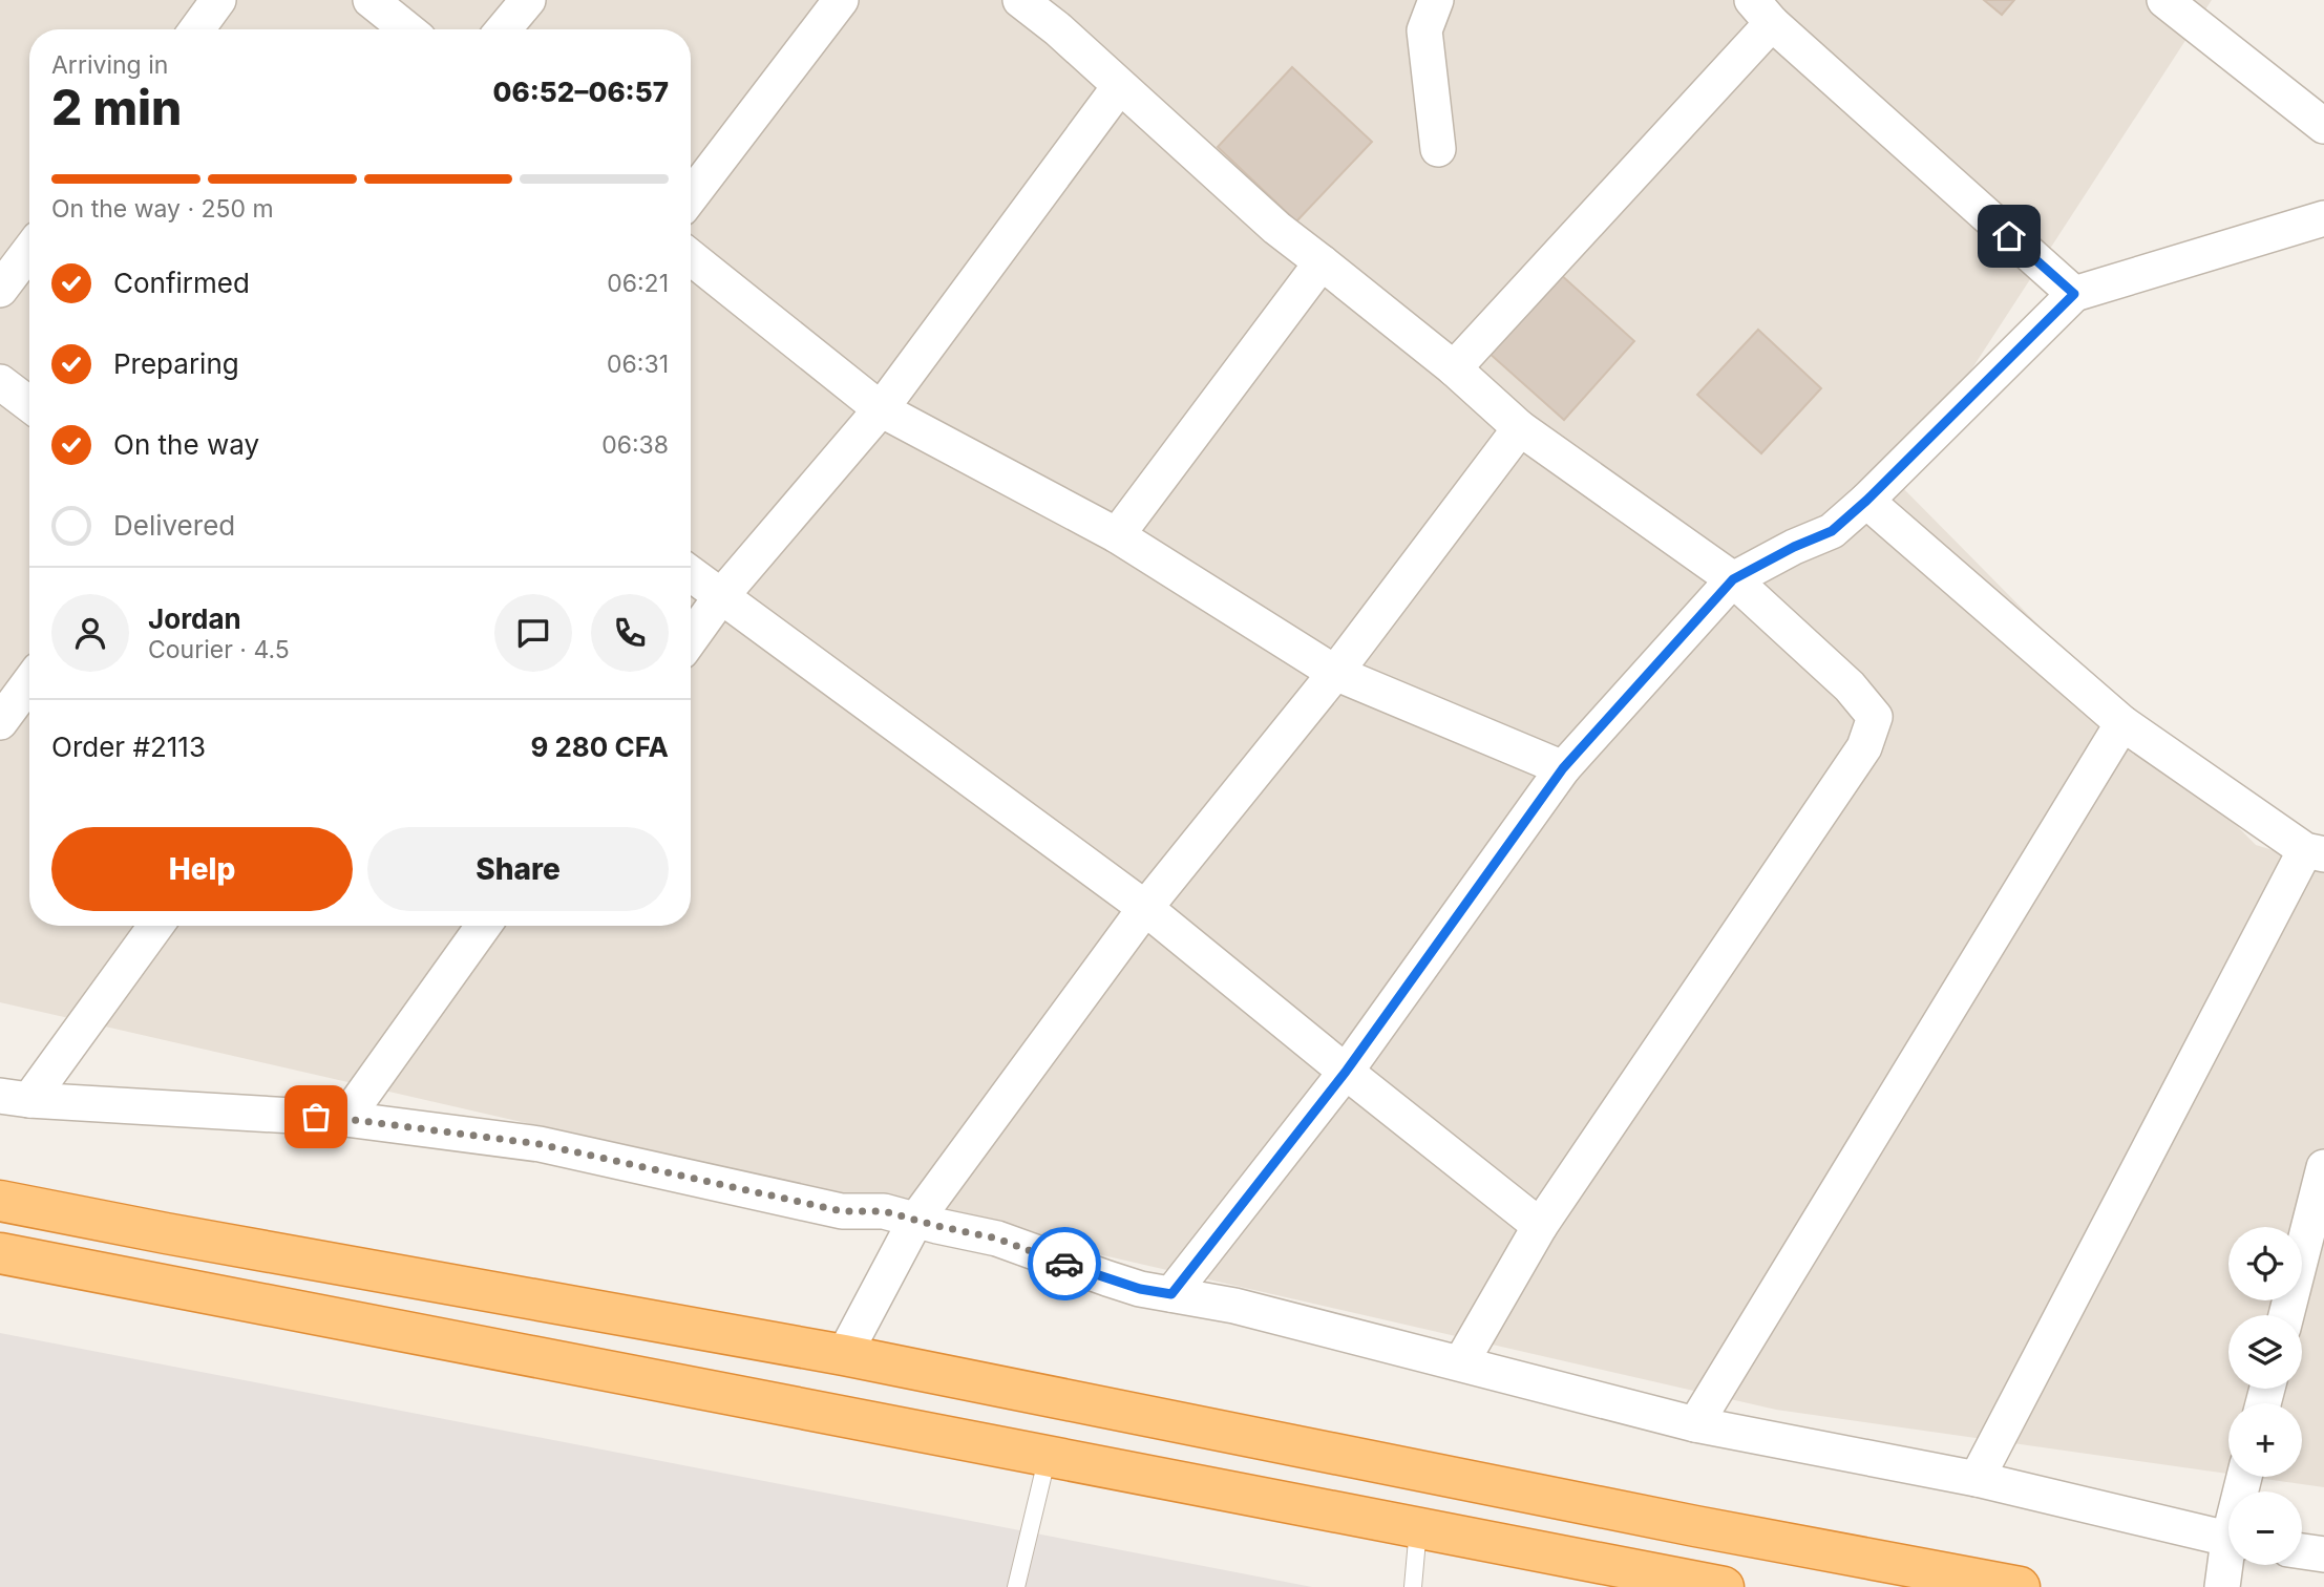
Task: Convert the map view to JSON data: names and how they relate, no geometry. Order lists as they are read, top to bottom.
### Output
{
  "page": {
    "heading": ["2 min", "Arriving in", "06:52–06:57"],
    "panel": [
      "Jordan",
      "Courier · 4.5",
      "Order #2113",
      "9 280 CFA"
    ],
    "bar": "On the way · 250 m",
    "list": [
      ["Confirmed", "06:21"],
      ["Preparing", "06:31"],
      ["On the way", "06:38"],
      "Delivered"
    ],
    "buttons": ["Help", "Share"],
    "map_buttons": ["+", "−"]
  }
}
